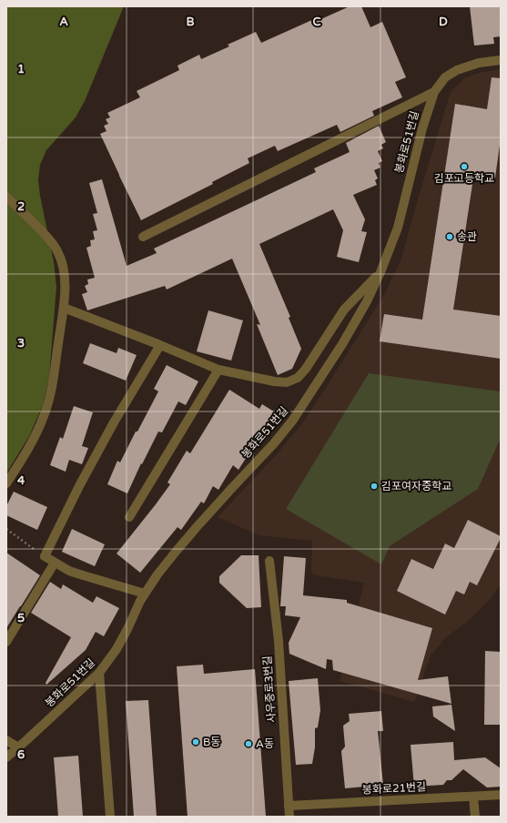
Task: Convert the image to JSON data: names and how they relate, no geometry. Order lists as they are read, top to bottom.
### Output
{
  "streets": {
    "street": ["봉화로51번길", "사우중로3번길", "봉화로21번길"]
  },
  "crossings": [
    ["사우중로3번길", "봉화로21번길"]
  ],
  "places": [
    "김포고등학교",
    "송관",
    "김포여자중학교",
    "B동",
    "A동"
  ],
  "grid": {
    "columns": [
      "A",
      "B",
      "C",
      "D"
    ],
    "rows": [
      "1",
      "2",
      "3",
      "4",
      "5",
      "6"
    ]
  }
}
